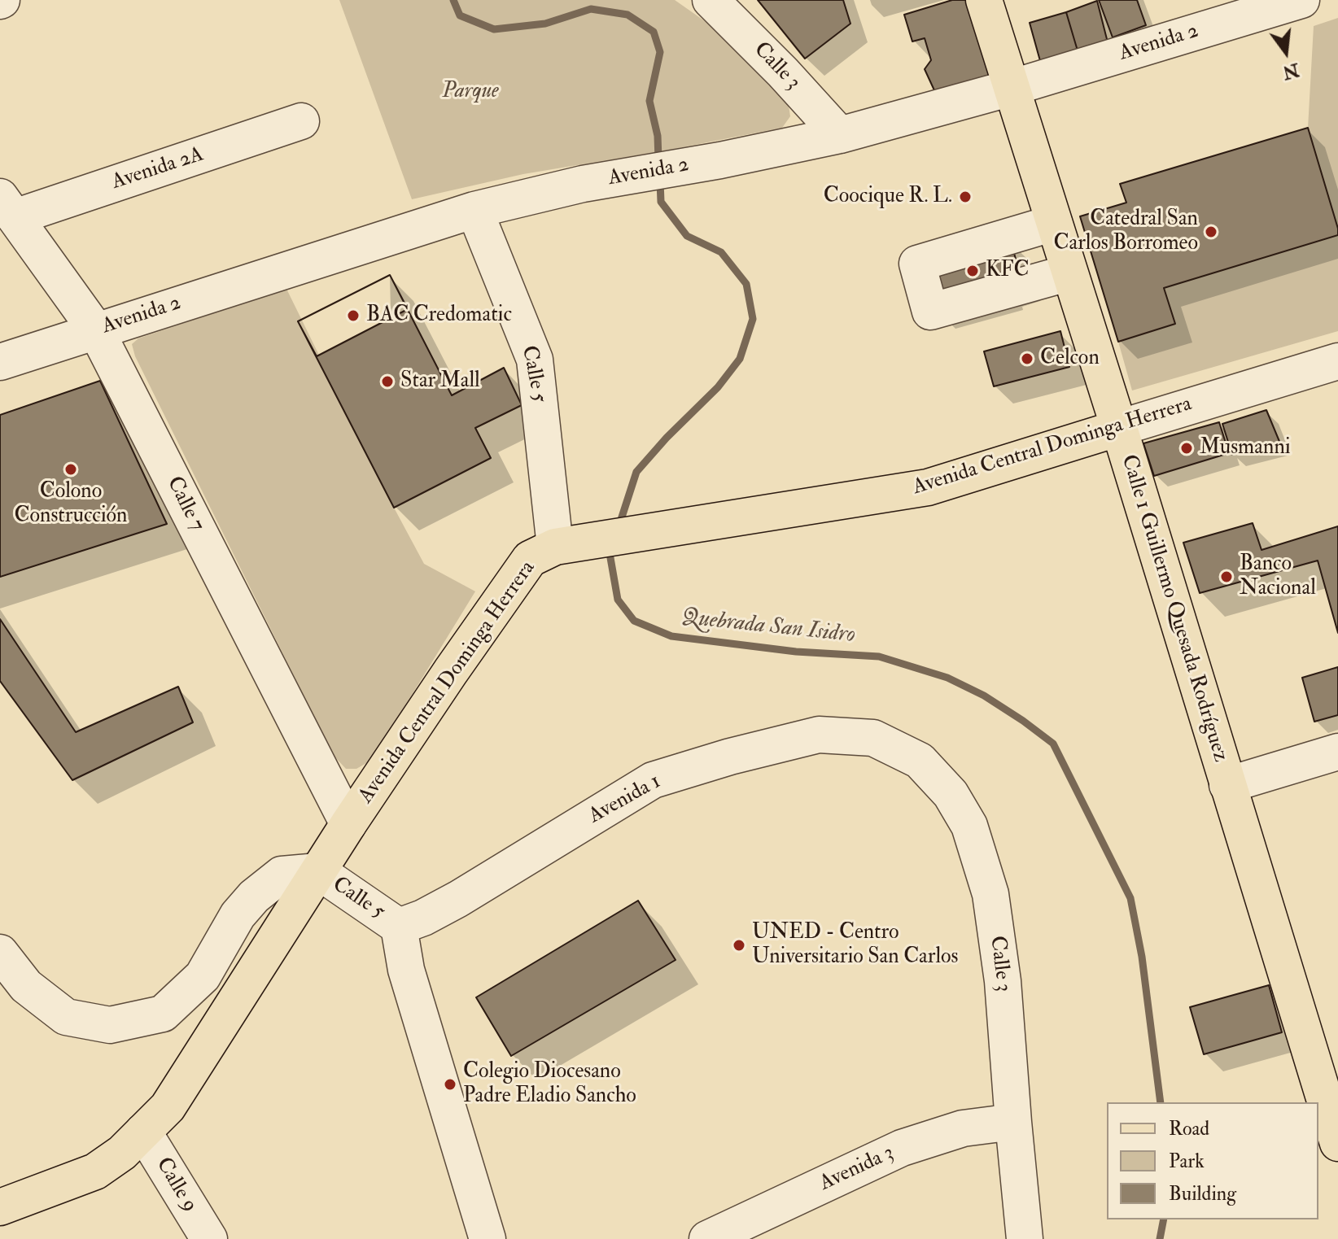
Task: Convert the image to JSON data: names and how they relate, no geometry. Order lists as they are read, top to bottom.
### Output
{
  "streets": {
    "main road": ["Avenida Central Dominga Herrera", "Calle 1 Guillermo Quesada Rodríguez"],
    "street": [
      "Avenida 2",
      "Calle 3",
      "Avenida 2A",
      "Calle 5",
      "Calle 7",
      "Avenida 1",
      "Avenida 3",
      "Calle 9"
    ]
  },
  "crossings": [
    ["Avenida 2", "Calle 3"],
    ["Avenida 2", "Calle 5"],
    ["Avenida 2", "Calle 7"],
    ["Avenida 2", "Calle 1 Guillermo Quesada Rodríguez"],
    ["Calle 3", "Avenida 1"],
    ["Calle 3", "Avenida 3"],
    ["Avenida 2A", "Calle 7"],
    ["Calle 5", "Avenida Central Dominga Herrera"],
    ["Calle 5", "Avenida 1"],
    ["Avenida Central Dominga Herrera", "Calle 7"],
    ["Avenida Central Dominga Herrera", "Calle 1 Guillermo Quesada Rodríguez"],
    ["Avenida Central Dominga Herrera", "Calle 9"]
  ],
  "water": ["Quebrada San Isidro"],
  "parks": ["Parque"],
  "places": [
    "Coocique R. L.",
    "Catedral San Carlos Borromeo",
    "KFC",
    "BAC Credomatic",
    "Celcon",
    "Star Mall",
    "Musmanni",
    "Colono Construcción",
    "Banco Nacional",
    "UNED - Centro Universitario San Carlos",
    "Colegio Diocesano Padre Eladio Sancho"
  ],
  "legend": ["Road", "Park", "Building"],
  "north": "bottom"
}
